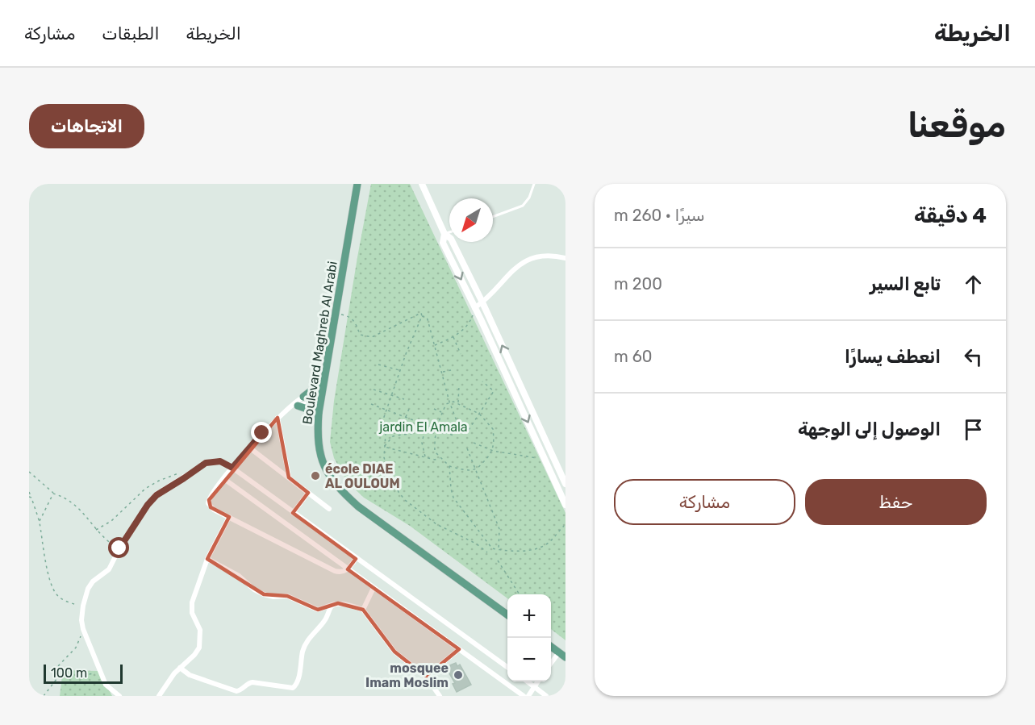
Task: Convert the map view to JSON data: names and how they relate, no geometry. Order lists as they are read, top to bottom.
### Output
{
  "streets": {
    "main road": ["Boulevard Maghreb Al Arabi"]
  },
  "parks": ["jardin El Amala"],
  "places": ["école DIAE AL OULOUM", "mosquee Imam Moslim"],
  "scale_bar": "100 m",
  "north": "bottom left",
  "page": {
    "header": "الخريطة",
    "nav": ["الخريطة", "الطبقات", "مشاركة"],
    "buttons": [
      "الاتجاهات",
      ["حفظ", "مشاركة"]
    ],
    "title": "موقعنا",
    "heading": ["4 دقيقة", "سيرًا · 260 m"],
    "list": [
      ["تابع السير", "200 m"],
      ["انعطف يسارًا", "60 m"],
      "الوصول إلى الوجهة"
    ],
    "map_buttons": ["+", "−"],
    "scale": "100 m"
  }
}
